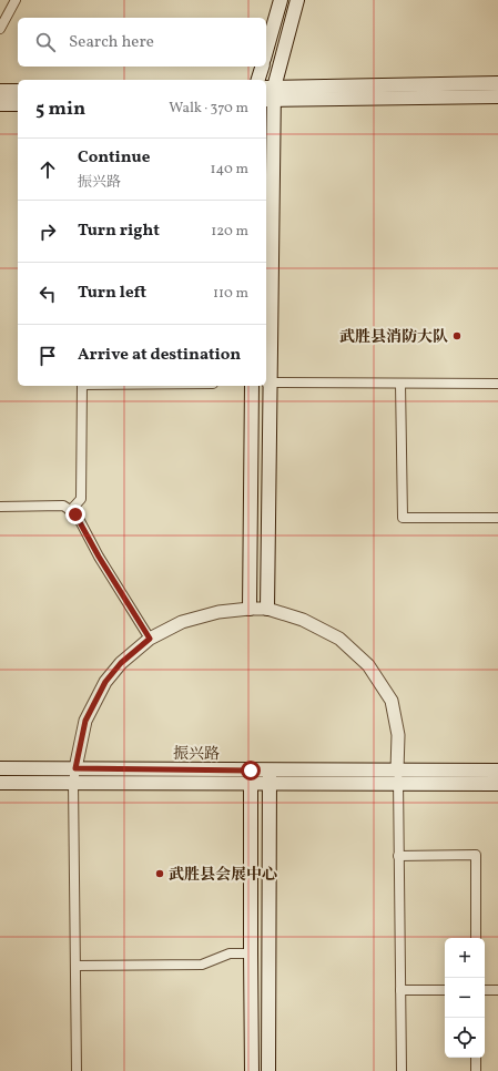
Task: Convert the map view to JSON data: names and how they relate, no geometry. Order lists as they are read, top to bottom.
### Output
{
  "streets": {
    "main road": ["振兴路"]
  },
  "places": ["武胜县消防大队", "武胜县会展中心"],
  "page": {
    "search": "Search here",
    "heading": ["5 min", "Walk · 370 m"],
    "list": [
      ["Continue", "振兴路", "140 m"],
      ["Turn right", "120 m"],
      ["Turn left", "110 m"],
      "Arrive at destination"
    ],
    "map_buttons": ["+", "−"]
  }
}
